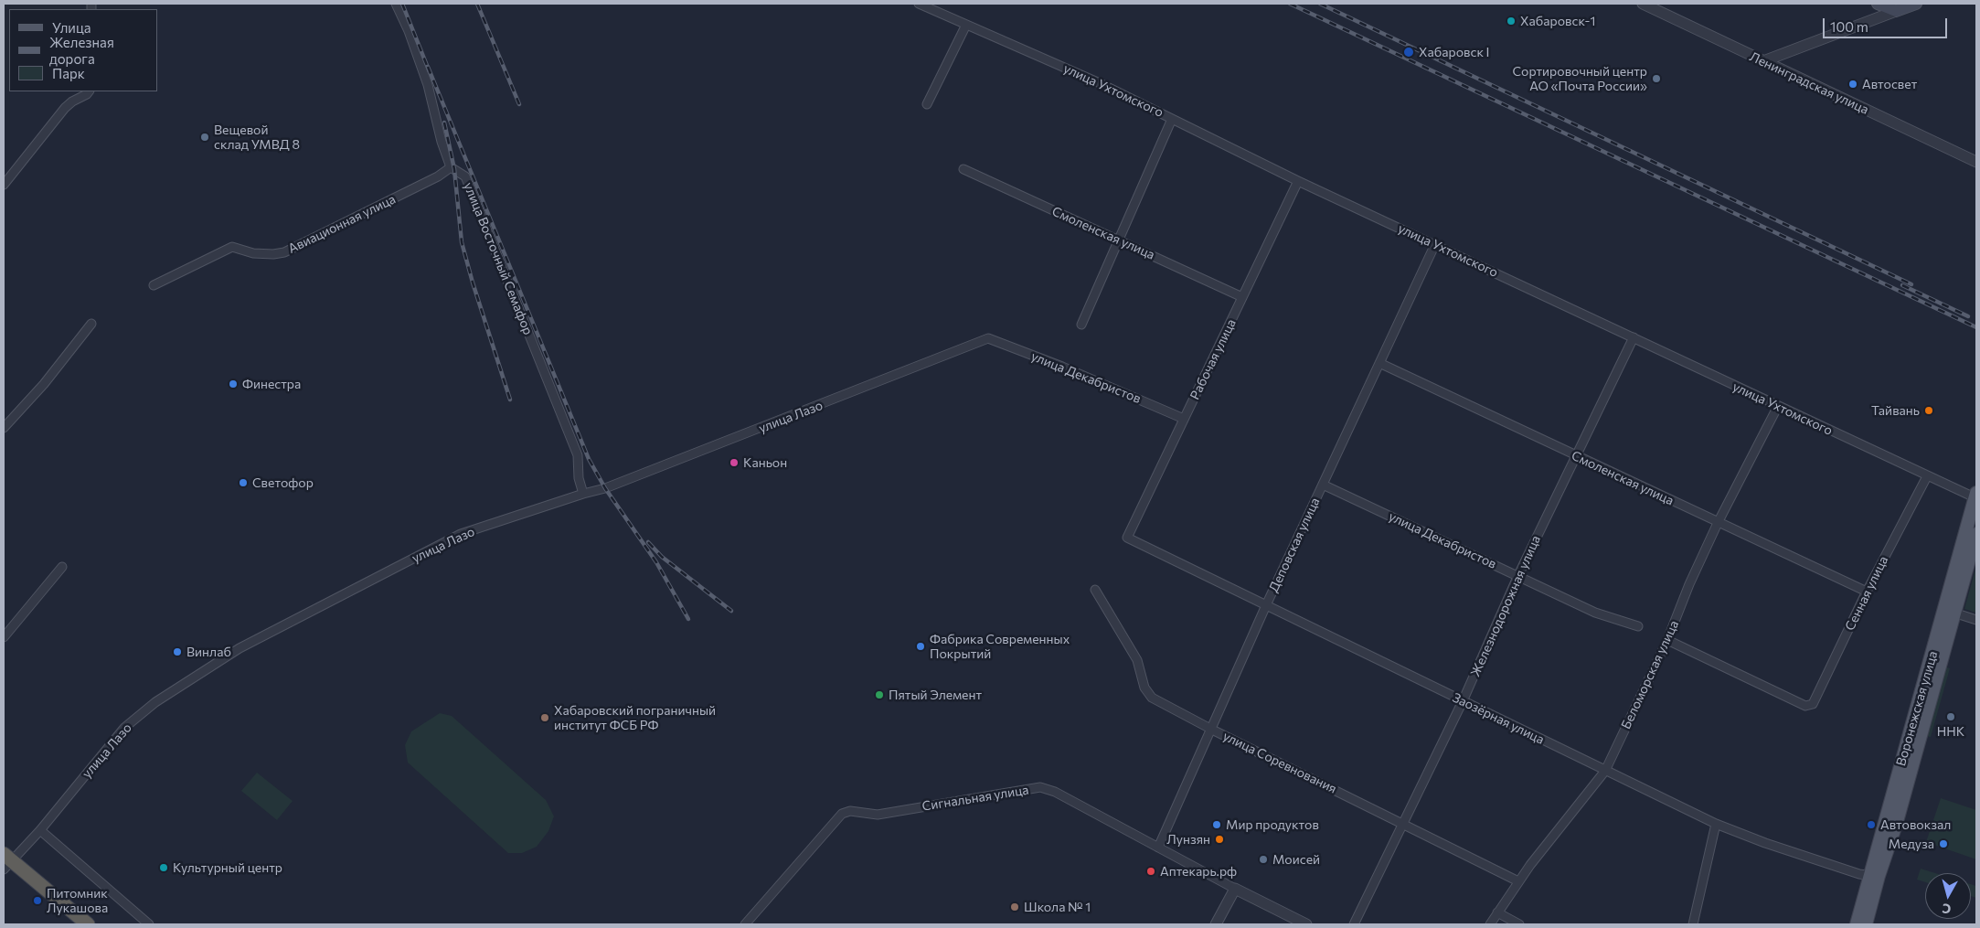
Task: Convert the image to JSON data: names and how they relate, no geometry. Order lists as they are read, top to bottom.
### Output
{
  "streets": {
    "main road": ["Воронежская улица"],
    "street": [
      "Ленинградская улица",
      "улица Ухтомского",
      "Авиационная улица",
      "Смоленская улица",
      "улица Восточный Семафор",
      "Рабочая улица",
      "улица Декабристов",
      "улица Лазо",
      "Деповская улица",
      "Сенная улица",
      "Железнодорожная улица",
      "Беломорская улица",
      "Заозёрная улица",
      "улица Соревнования",
      "Сигнальная улица"
    ]
  },
  "crossings": [
    ["улица Ухтомского", "Рабочая улица"],
    ["улица Ухтомского", "Деповская улица"],
    ["улица Ухтомского", "Сенная улица"],
    ["улица Ухтомского", "Железнодорожная улица"],
    ["улица Ухтомского", "Беломорская улица"],
    ["улица Ухтомского", "Воронежская улица"],
    ["Авиационная улица", "улица Восточный Семафор"],
    ["Смоленская улица", "Рабочая улица"],
    ["Смоленская улица", "Деповская улица"],
    ["Смоленская улица", "Сенная улица"],
    ["Смоленская улица", "Железнодорожная улица"],
    ["Смоленская улица", "Беломорская улица"],
    ["улица Восточный Семафор", "улица Лазо"],
    ["Рабочая улица", "улица Декабристов"],
    ["Рабочая улица", "Заозёрная улица"],
    ["улица Декабристов", "улица Лазо"],
    ["улица Декабристов", "Деповская улица"],
    ["улица Декабристов", "Железнодорожная улица"],
    ["Деповская улица", "Заозёрная улица"],
    ["Деповская улица", "улица Соревнования"],
    ["Деповская улица", "Сигнальная улица"],
    ["Сенная улица", "Беломорская улица"],
    ["Железнодорожная улица", "Заозёрная улица"],
    ["Железнодорожная улица", "улица Соревнования"],
    ["Беломорская улица", "Заозёрная улица"],
    ["Беломорская улица", "улица Соревнования"],
    ["Воронежская улица", "Заозёрная улица"]
  ],
  "places": [
    "Хабаровск-1",
    "Хабаровск I",
    "Сортировочный центр АО «Почта России»",
    "Автосвет",
    "Вещевой склад УМВД 8",
    "Финестра",
    "Тайвань",
    "Каньон",
    "Светофор",
    "Фабрика Современных Покрытий",
    "Винлаб",
    "Пятый Элемент",
    "ННК",
    "Хабаровский пограничный институт ФСБ РФ",
    "Мир продуктов",
    "Автовокзал",
    "Лунзян",
    "Медуза",
    "Моисей",
    "Культурный центр",
    "Аптекарь.рф",
    "Питомник Лукашова",
    "Школа № 1"
  ],
  "legend": ["Улица", "Железная дорога", "Парк"],
  "scale_bar": "100 m",
  "north": "bottom"
}
